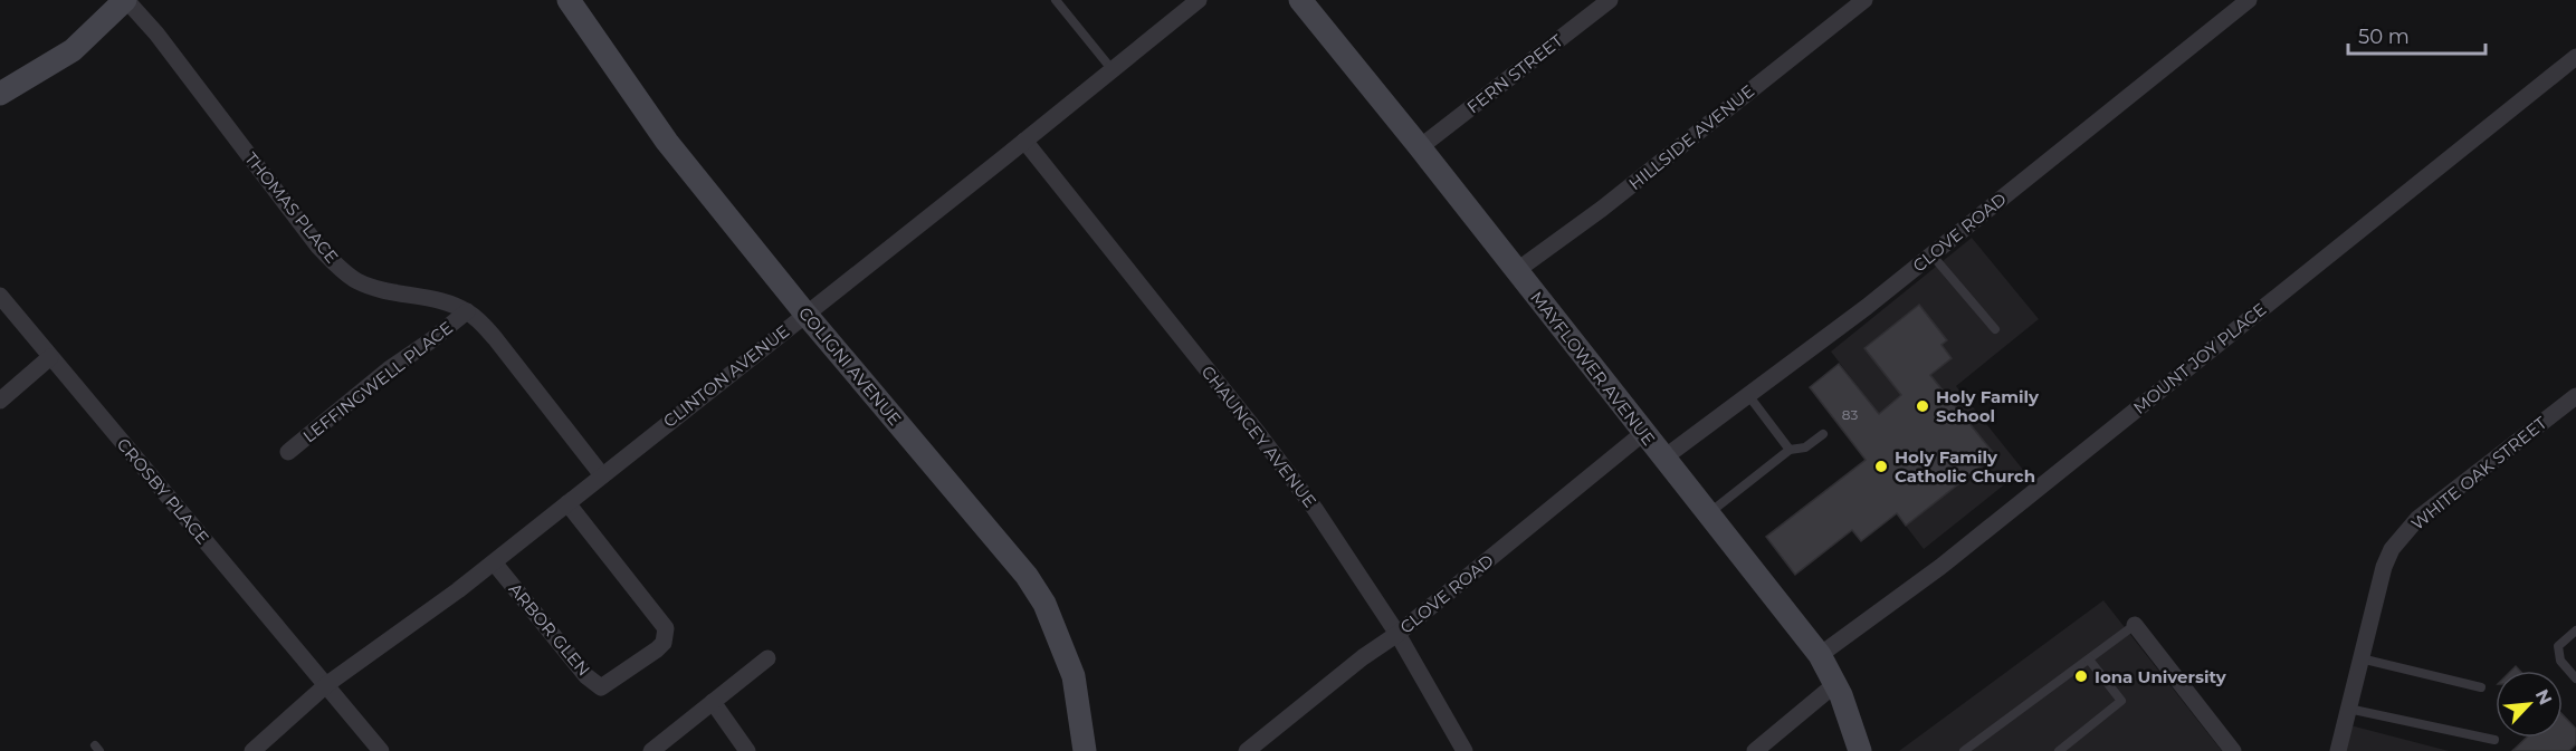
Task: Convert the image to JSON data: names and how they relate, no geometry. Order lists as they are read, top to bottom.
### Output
{
  "streets": {
    "street": [
      "FERN STREET",
      "HILLSIDE AVENUE",
      "THOMAS PLACE",
      "CLOVE ROAD",
      "MOUNT JOY PLACE",
      "COLIGNI AVENUE",
      "MAYFLOWER AVENUE",
      "CLINTON AVENUE",
      "LEFFINGWELL PLACE",
      "CHAUNCEY AVENUE",
      "WHITE OAK STREET",
      "CROSBY PLACE",
      "ARBOR GLEN"
    ]
  },
  "crossings": [
    ["FERN STREET", "MAYFLOWER AVENUE"],
    ["HILLSIDE AVENUE", "MAYFLOWER AVENUE"],
    ["THOMAS PLACE", "CLINTON AVENUE"],
    ["THOMAS PLACE", "LEFFINGWELL PLACE"],
    ["CLOVE ROAD", "MAYFLOWER AVENUE"],
    ["CLOVE ROAD", "CHAUNCEY AVENUE"],
    ["MOUNT JOY PLACE", "MAYFLOWER AVENUE"],
    ["COLIGNI AVENUE", "CLINTON AVENUE"],
    ["CLINTON AVENUE", "CHAUNCEY AVENUE"],
    ["CLINTON AVENUE", "CROSBY PLACE"],
    ["CLINTON AVENUE", "ARBOR GLEN"]
  ],
  "places": ["Holy Family School", "Holy Family Catholic Church", "Iona University"],
  "house_numbers": ["83"],
  "scale_bar": "50 m",
  "north": "top right"
}
